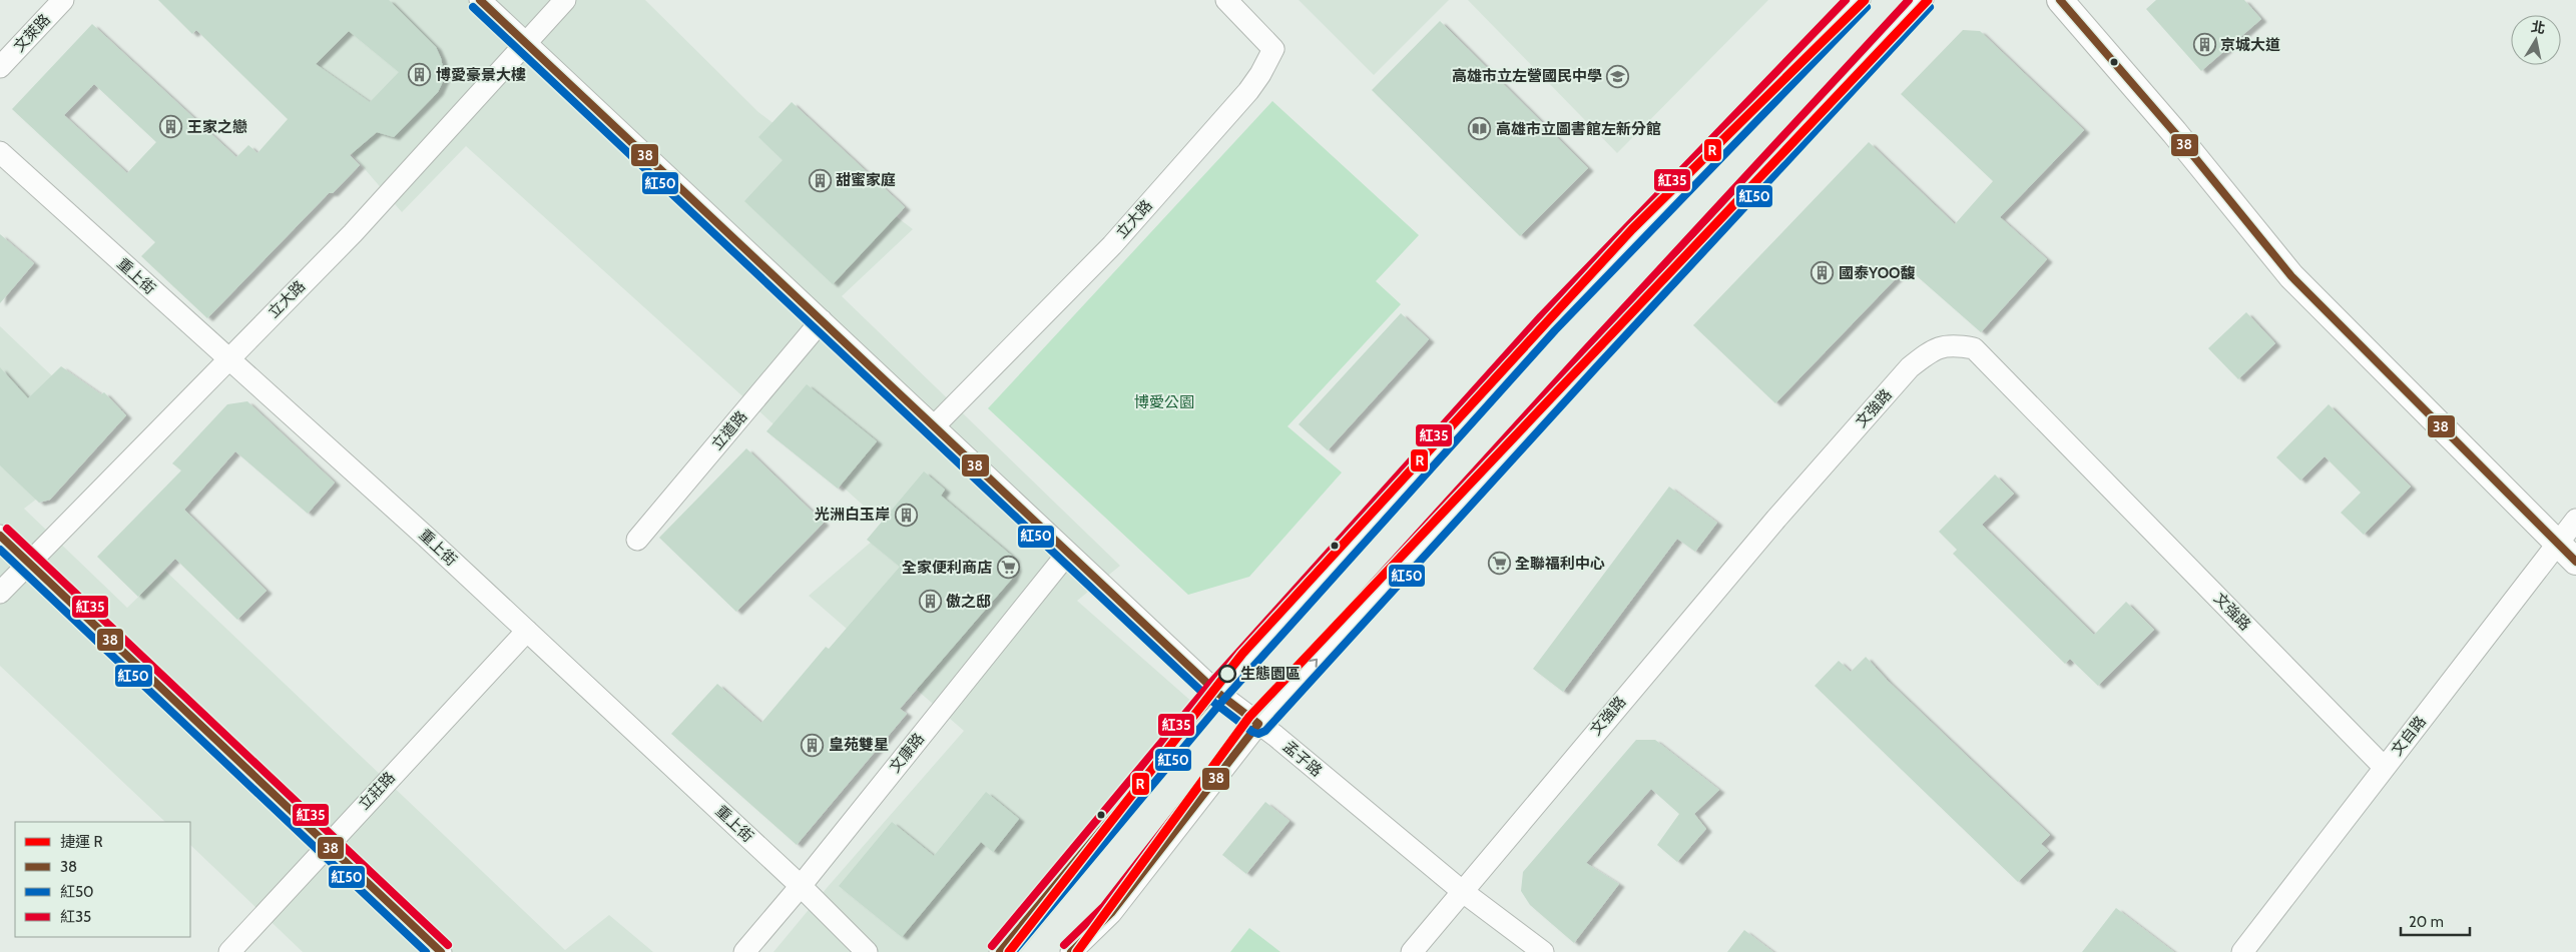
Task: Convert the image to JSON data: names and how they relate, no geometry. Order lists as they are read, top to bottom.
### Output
{
  "streets": {
    "street": [
      "文萊路",
      "立大路",
      "重上街",
      "文強路",
      "立道路",
      "文自路",
      "文康路",
      "孟子路",
      "立莊路"
    ]
  },
  "crossings": [
    ["立大路", "重上街"],
    ["立大路", "孟子路"],
    ["重上街", "文康路"],
    ["重上街", "立莊路"],
    ["文強路", "文自路"],
    ["文強路", "孟子路"],
    ["立道路", "孟子路"],
    ["文康路", "孟子路"]
  ],
  "parks": ["博愛公園"],
  "places": {
    "building": [
      "京城大道",
      "博愛豪景大樓",
      "王家之戀",
      "甜蜜家庭",
      "國泰YOO馥",
      "光洲白玉岸",
      "傲之邸",
      "皇苑雙星"
    ],
    "school or university": ["高雄市立左營國民中學"],
    "library": ["高雄市立圖書館左新分館"],
    "supermarket": ["全聯福利中心", "全家便利商店"],
    "other": ["生態園區"]
  },
  "lines": [
    "metro line R",
    "transit line 38",
    "transit line 紅35",
    "transit line 紅50"
  ],
  "legend": [
    "捷運 R",
    "38",
    "紅50",
    "紅35"
  ],
  "scale_bar": "20 m",
  "north": "top"
}
